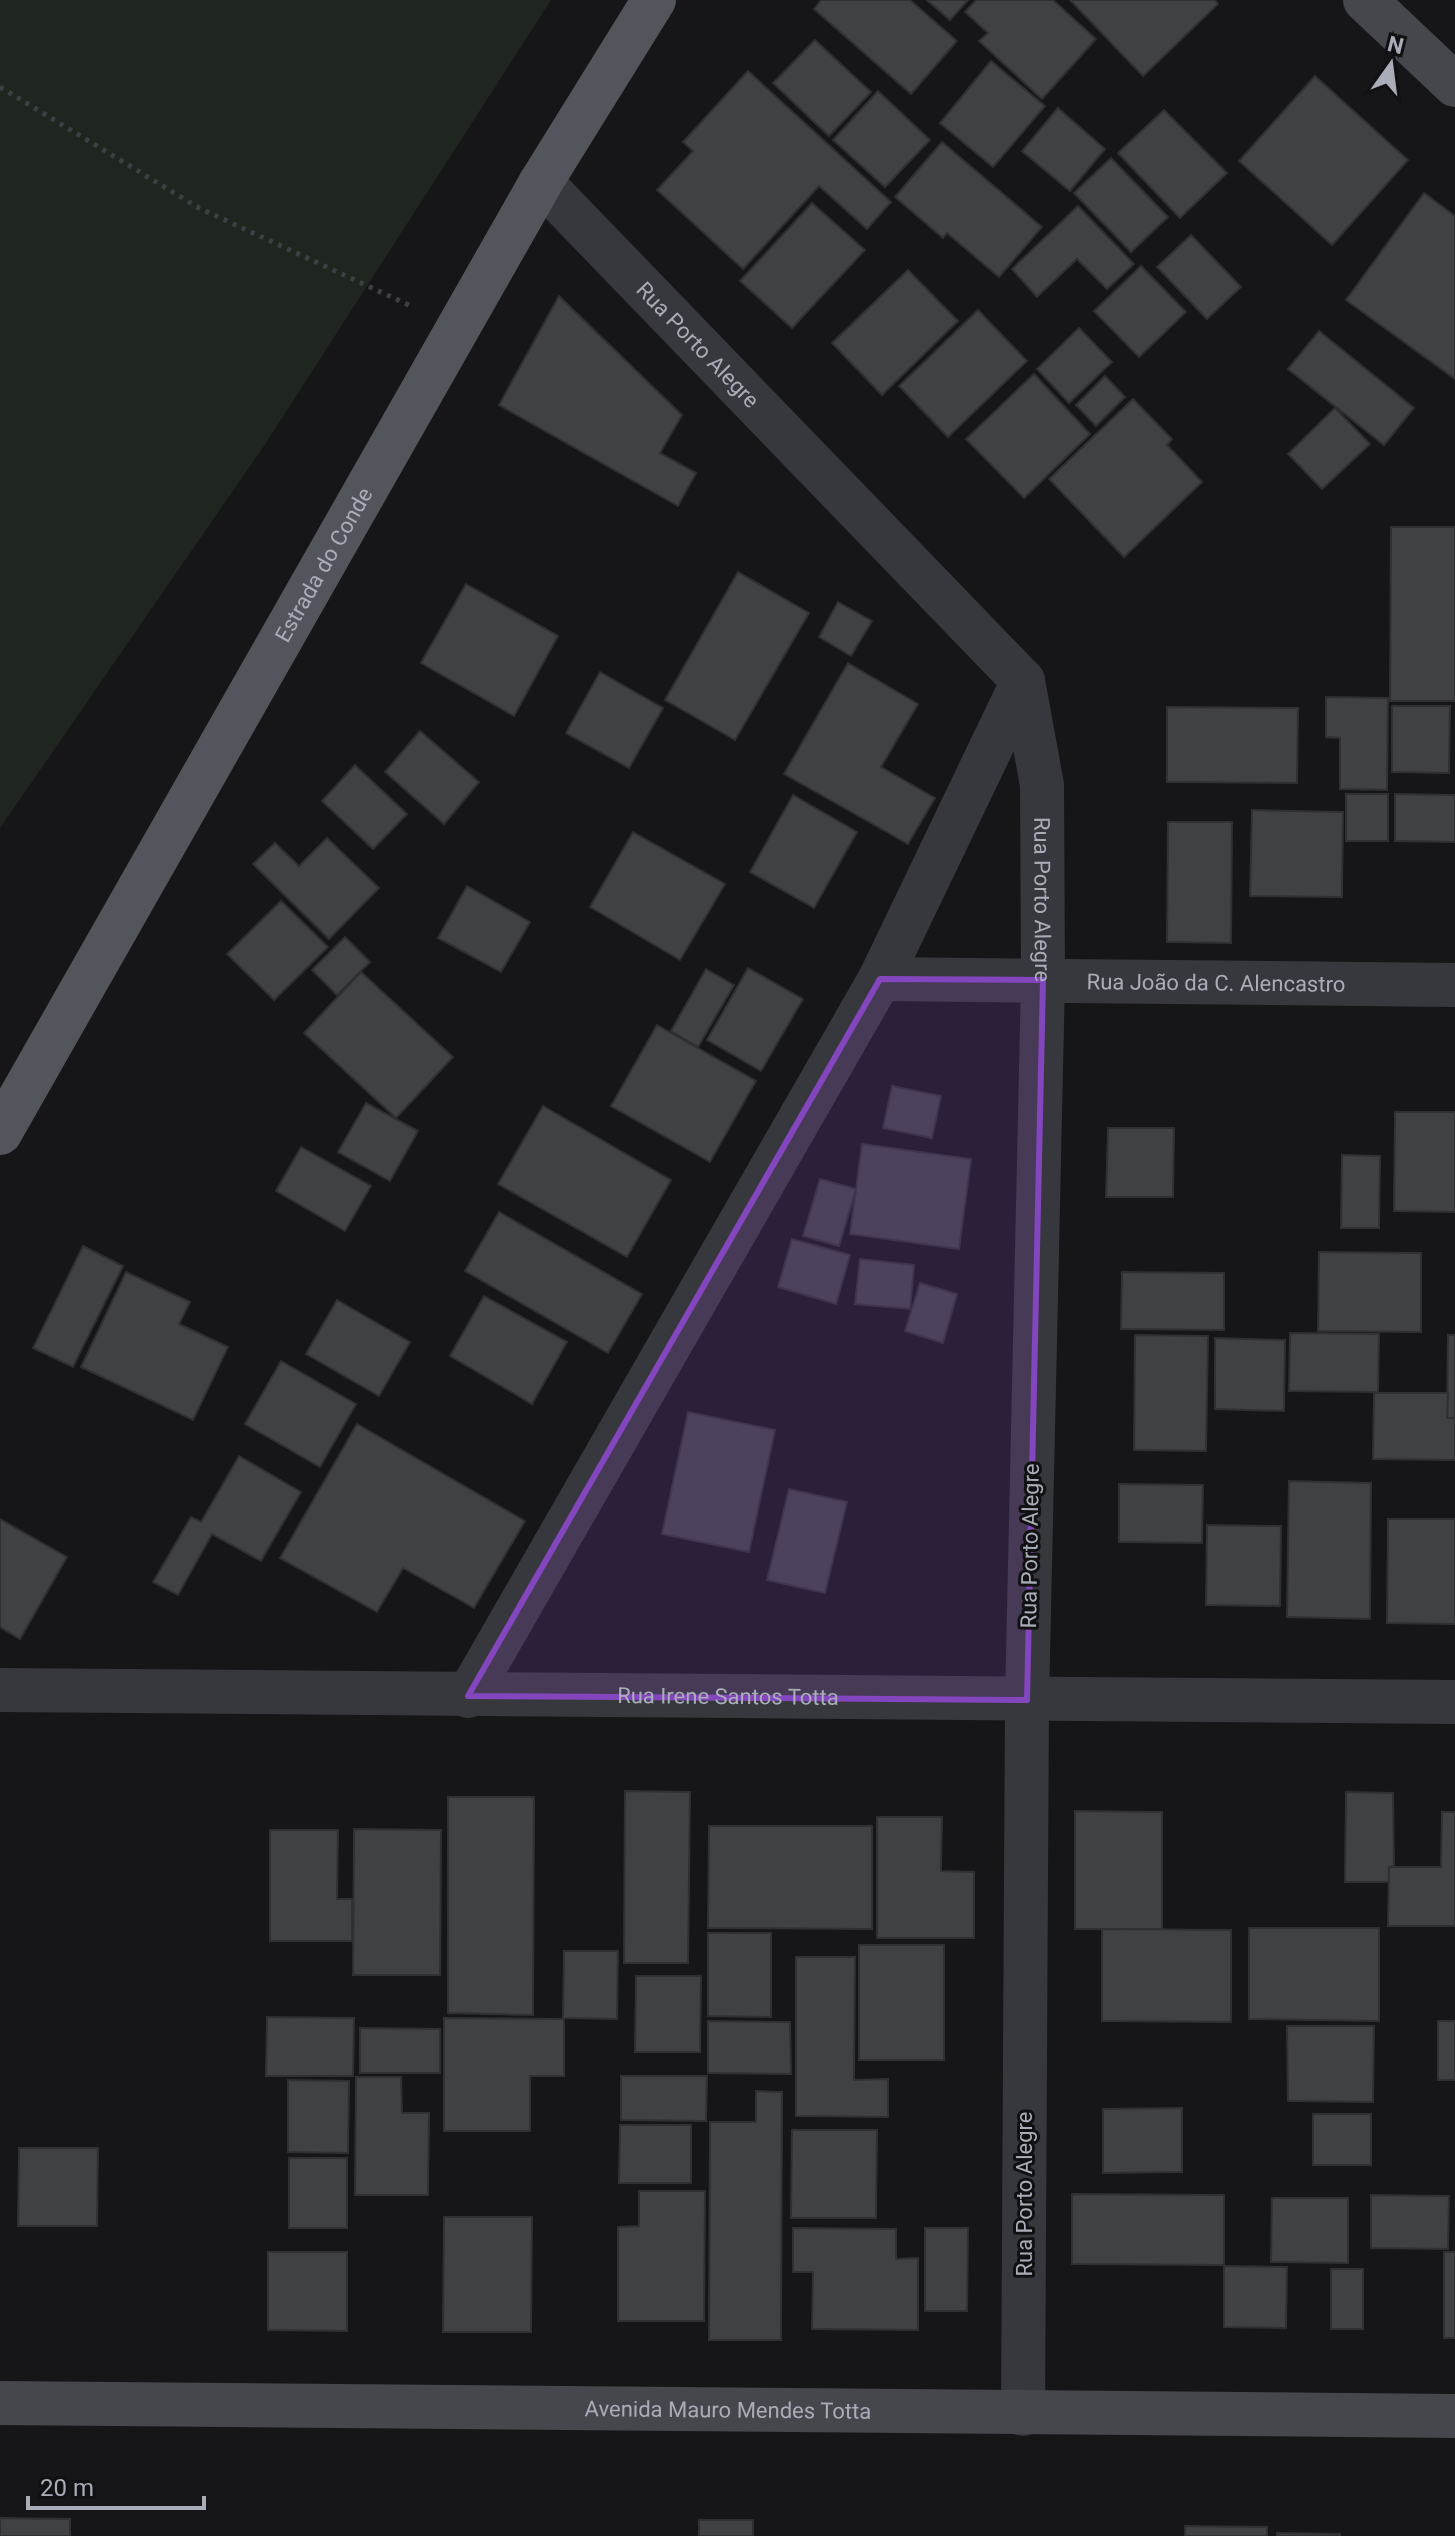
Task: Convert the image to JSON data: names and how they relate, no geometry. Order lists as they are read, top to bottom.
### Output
{
  "streets": {
    "main road": ["Estrada do Conde"],
    "street": [
      "Rua Porto Alegre",
      "Rua João da C. Alencastro",
      "Rua Irene Santos Totta",
      "Avenida Mauro Mendes Totta"
    ]
  },
  "crossings": [
    ["Rua Porto Alegre", "Estrada do Conde"],
    ["Rua Porto Alegre", "Rua João da C. Alencastro"],
    ["Rua Porto Alegre", "Rua Irene Santos Totta"],
    ["Rua Porto Alegre", "Avenida Mauro Mendes Totta"]
  ],
  "scale_bar": "20 m",
  "north": "top"
}
